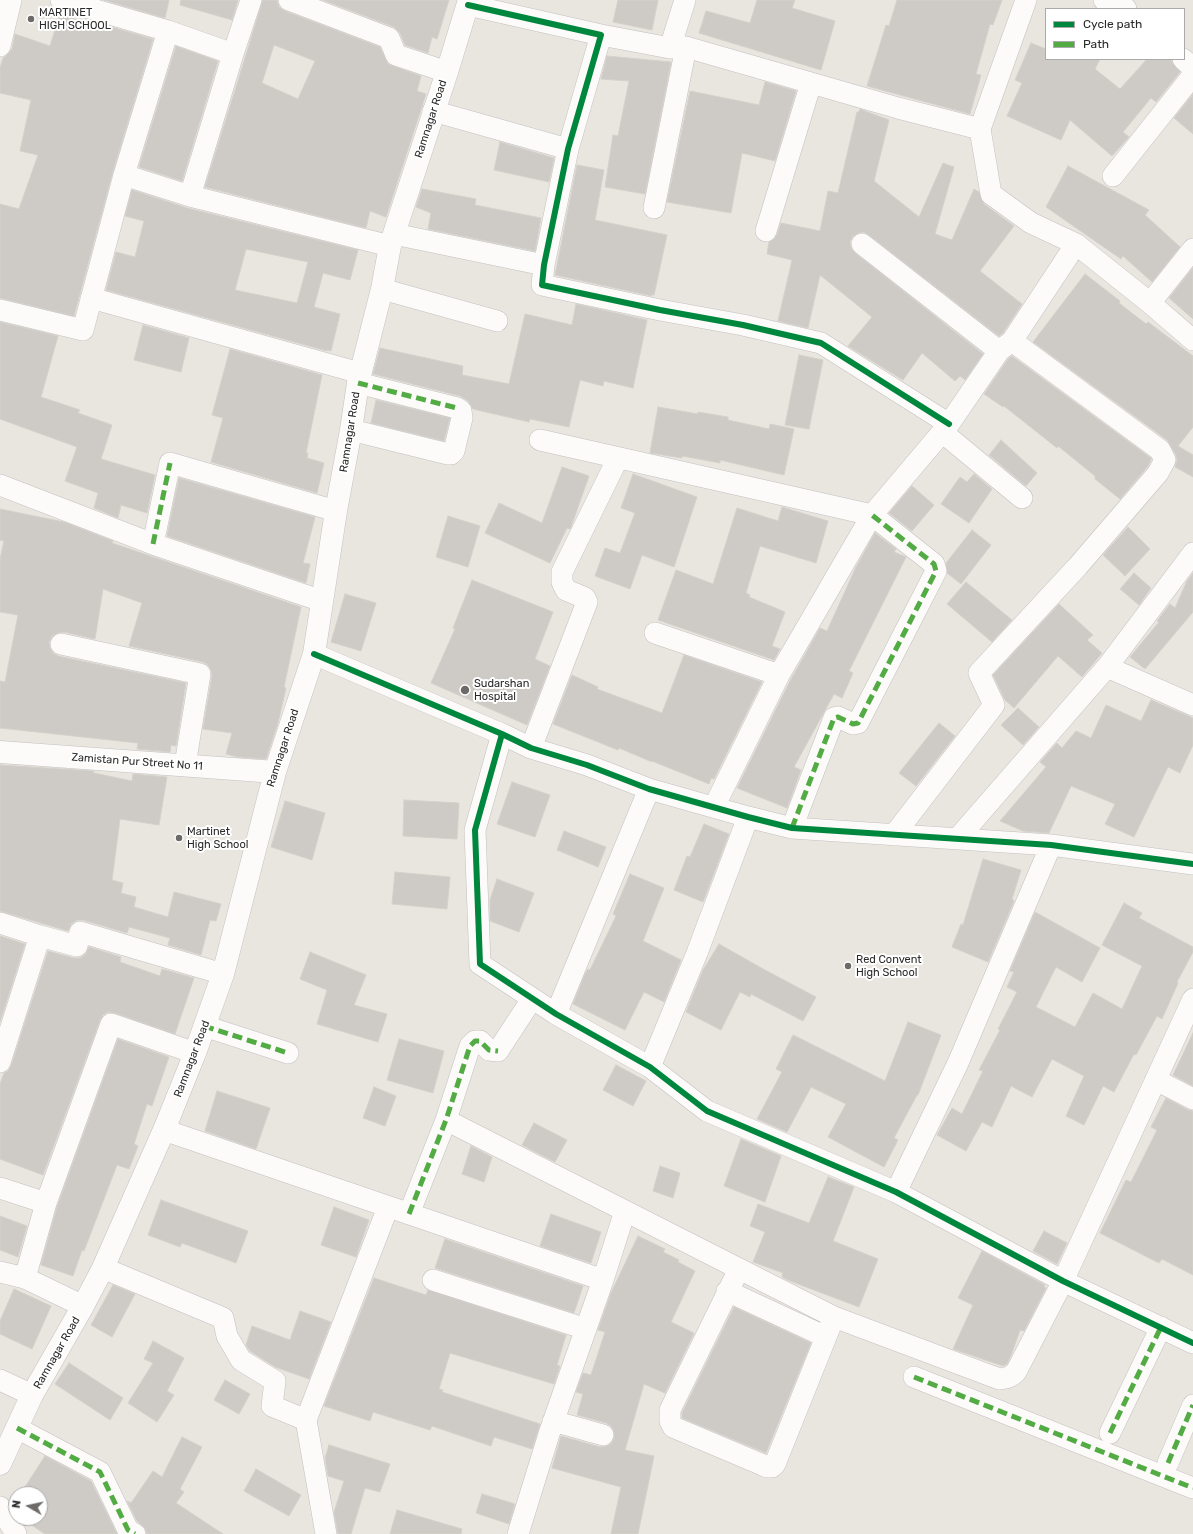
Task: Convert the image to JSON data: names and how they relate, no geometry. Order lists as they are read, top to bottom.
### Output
{
  "streets": {
    "main road": ["Ramnagar Road", "Zamistan Pur Street No 11"]
  },
  "crossings": [
    ["Ramnagar Road", "Zamistan Pur Street No 11"]
  ],
  "places": [
    "MARTINET HIGH SCHOOL",
    "Sudarshan Hospital",
    "Martinet High School",
    "Red Convent High School"
  ],
  "legend": ["Cycle path", "Path"],
  "north": "left"
}
